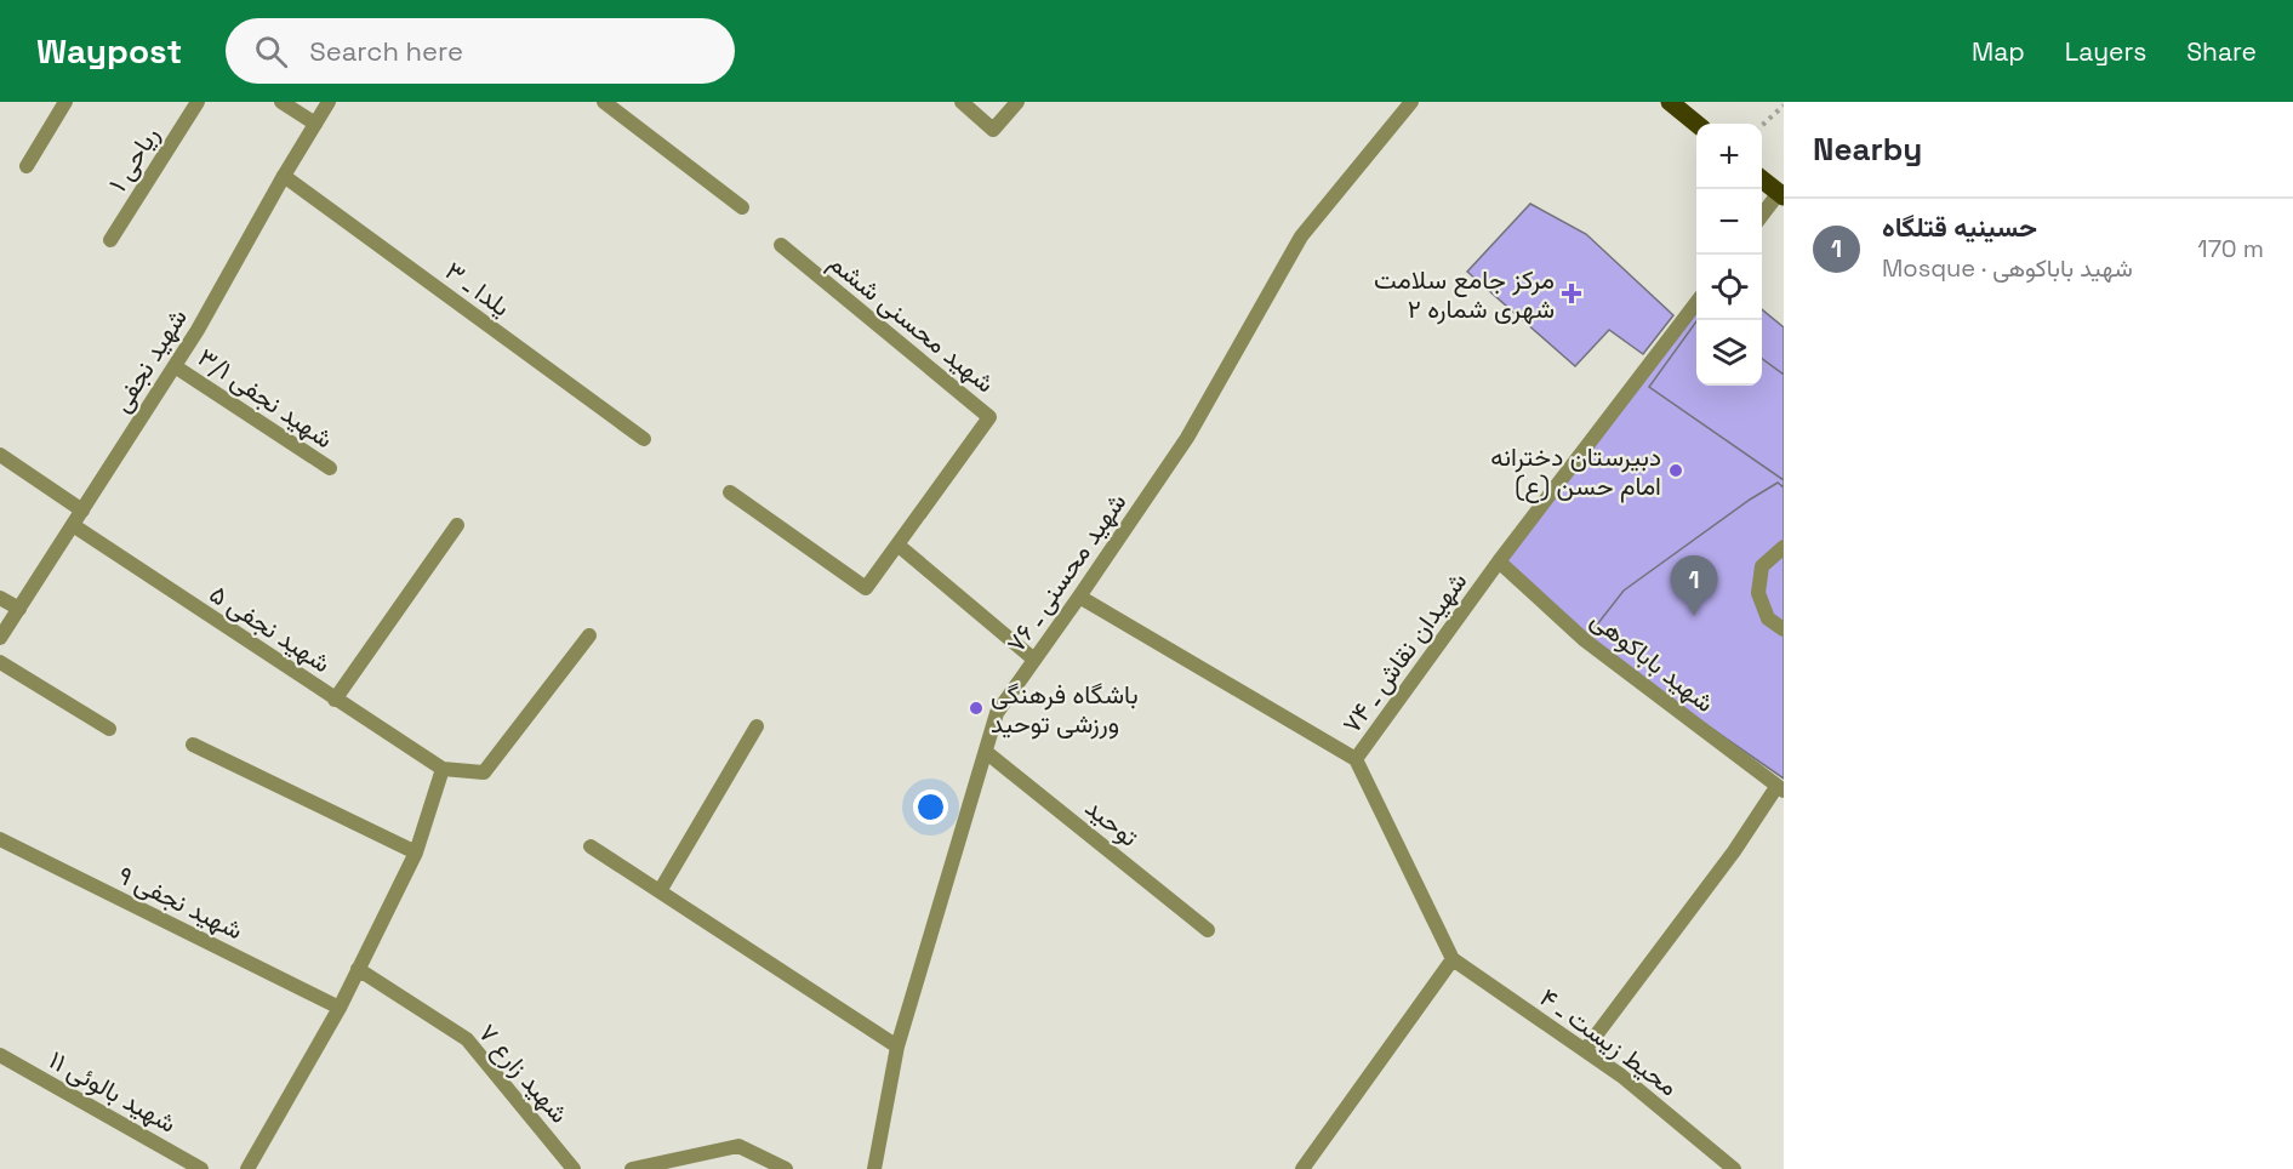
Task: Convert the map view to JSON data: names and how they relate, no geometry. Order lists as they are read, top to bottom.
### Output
{
  "streets": {
    "street": [
      "ریاحی ۱",
      "یلدا ـ ۳",
      "شهید محسنی ششم",
      "شهید نجفی",
      "شهید نجفی ۳/۱",
      "شهید محسنی ـ ۷۶",
      "شهید نجفی ۵",
      "شهیدان نقاش ـ ۷۴",
      "شهید باباکوهی",
      "توحید",
      "شهید نجفی ۹",
      "محیط زیست ـ ۴",
      "شهید زارع ۷",
      "شهید بالوئی ۱۱"
    ]
  },
  "crossings": [
    ["یلدا ـ ۳", "شهید نجفی"],
    ["شهید نجفی", "شهید نجفی ۳/۱"],
    ["شهید نجفی", "شهید نجفی ۵"],
    ["شهید محسنی ـ ۷۶", "توحید"],
    ["شهیدان نقاش ـ ۷۴", "شهید باباکوهی"],
    ["شهیدان نقاش ـ ۷۴", "محیط زیست ـ ۴"]
  ],
  "places": {
    "health": ["مرکز جامع سلامت شهری شماره ۲"],
    "other": ["دبیرستان دخترانه امام حسن (ع)", "باشگاه فرهنگی ورزشی توحید"]
  },
  "page": {
    "header": "Waypost",
    "search": "Search here",
    "nav": ["Map", "Layers", "Share"],
    "heading": "Nearby",
    "map_buttons": ["+", "−"],
    "list": [
      {
        "mark": "1",
        "name": "حسینیه قتلگاه",
        "note": "Mosque · شهید باباکوهی",
        "value": "170 m"
      }
    ],
    "pins": "1"
  }
}
